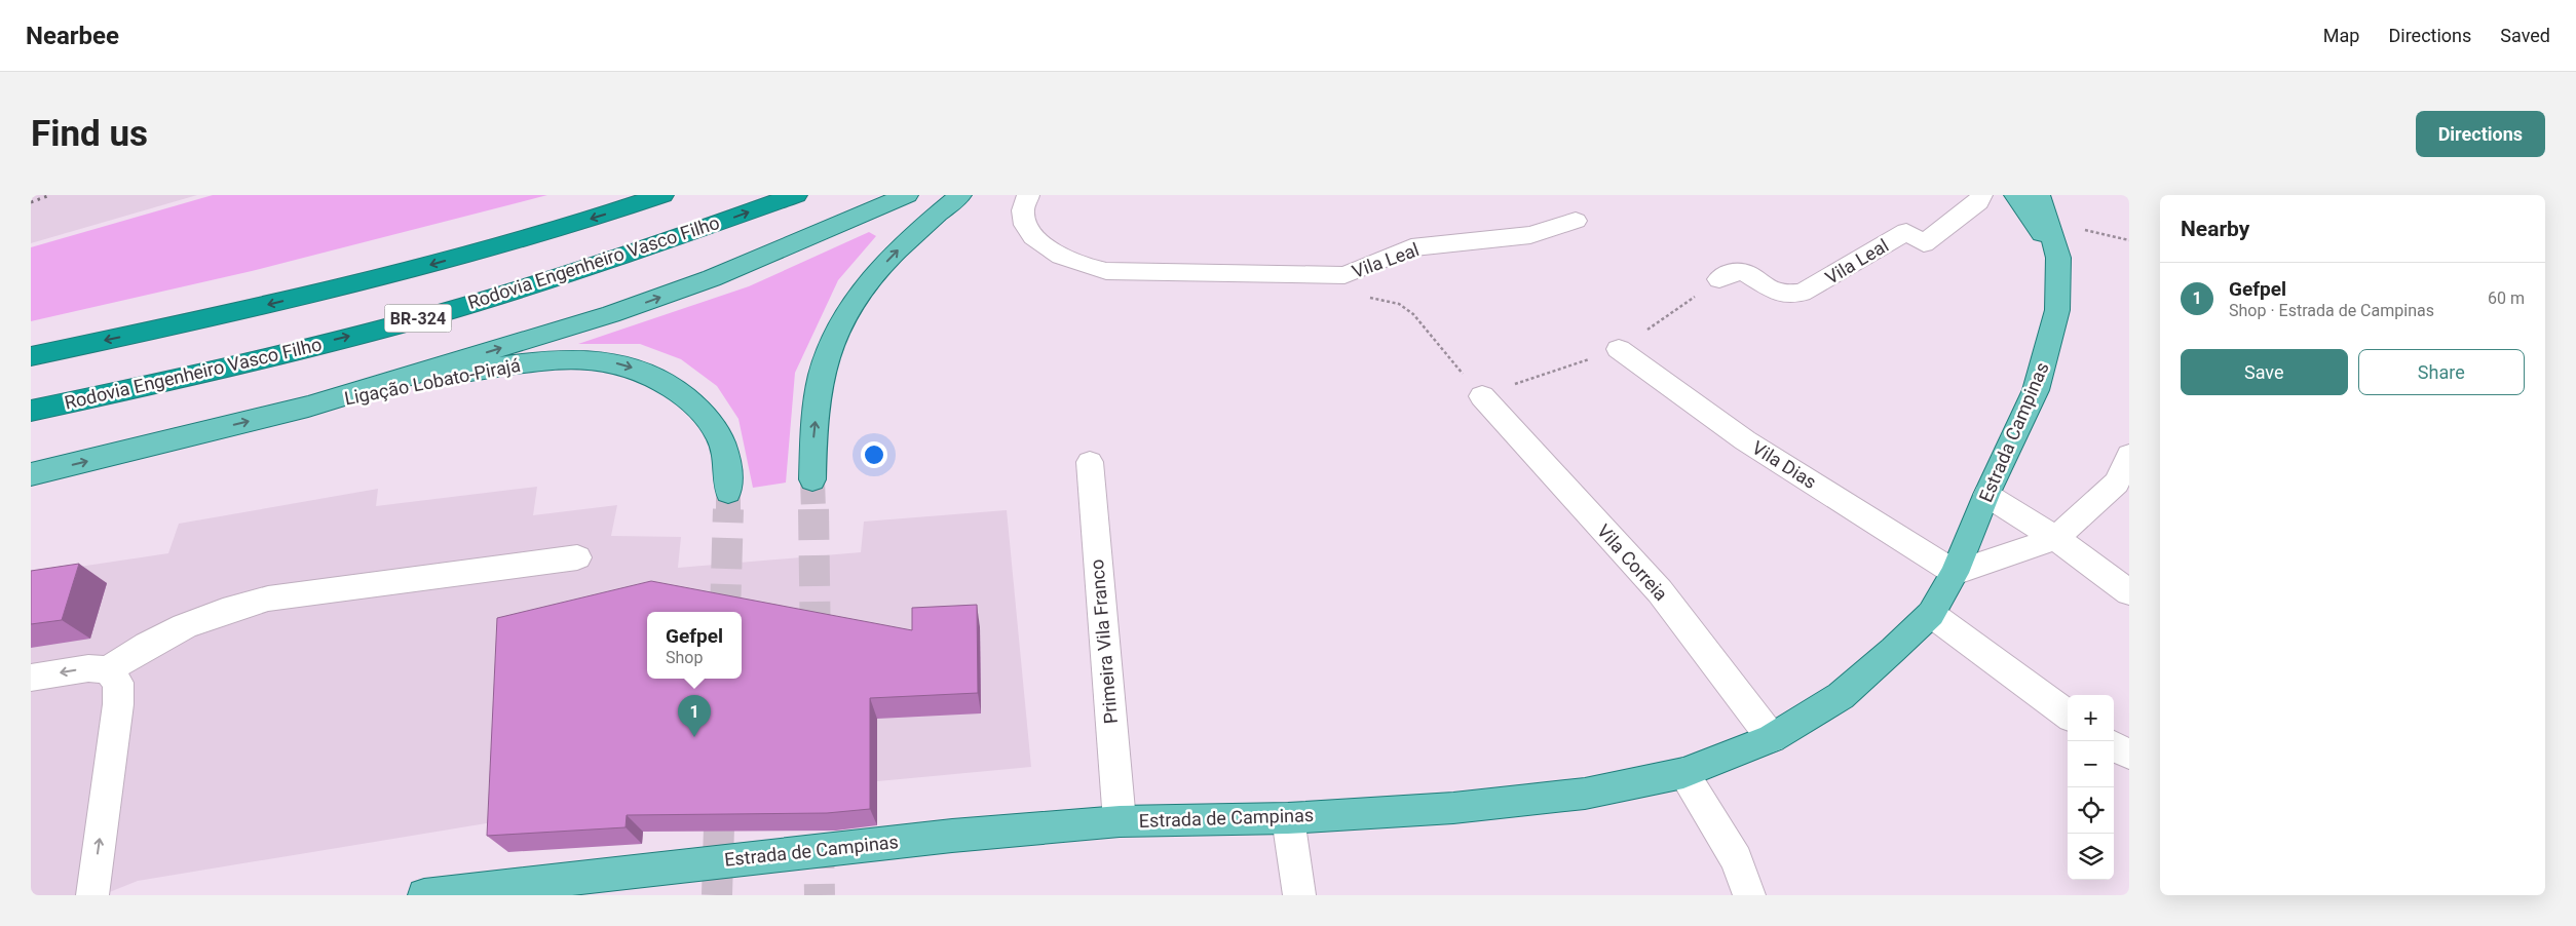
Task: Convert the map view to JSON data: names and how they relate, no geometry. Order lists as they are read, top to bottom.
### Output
{
  "streets": {
    "highway": ["Rodovia Engenheiro Vasco Filho", "BR-324"],
    "main road": ["Ligação Lobato-Pirajá", "Estrada Campinas", "Estrada de Campinas"],
    "street": [
      "Vila Leal",
      "Vila Dias",
      "Vila Correia",
      "Primeira Vila Franco"
    ]
  },
  "crossings": [
    ["Vila Leal", "Vila Correia"],
    ["Estrada Campinas", "Vila Dias"],
    ["Estrada Campinas", "Estrada de Campinas"],
    ["Vila Dias", "Estrada de Campinas"],
    ["Vila Correia", "Estrada de Campinas"],
    ["Primeira Vila Franco", "Estrada de Campinas"]
  ],
  "one_way": ["Ligação Lobato-Pirajá"],
  "page": {
    "header": "Nearbee",
    "nav": ["Map", "Directions", "Saved"],
    "buttons": [
      "Directions",
      ["Save", "Share"]
    ],
    "title": "Find us",
    "heading": "Nearby",
    "list": [
      {
        "mark": "1",
        "name": "Gefpel",
        "note": "Shop · Estrada de Campinas",
        "value": "60 m"
      }
    ],
    "popup": ["Gefpel", "Shop"],
    "map_buttons": ["+", "−"],
    "pins": "1"
  }
}
